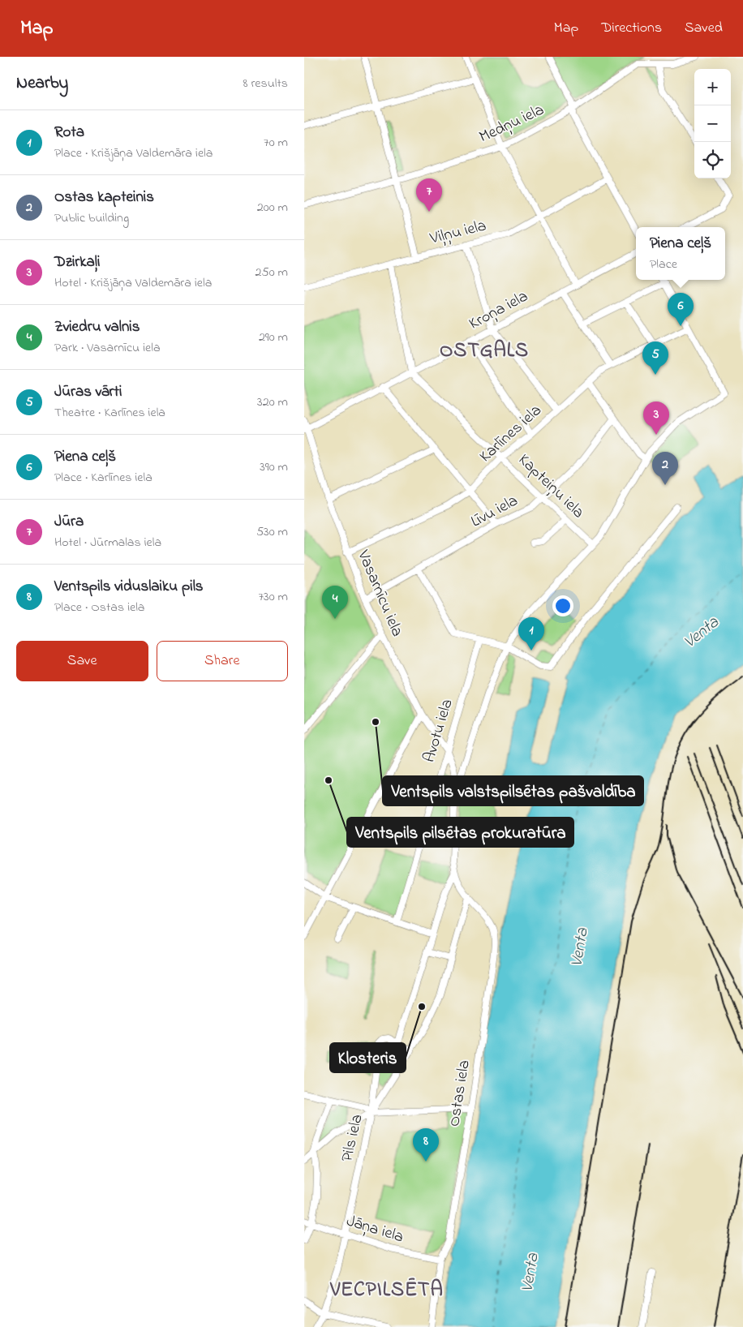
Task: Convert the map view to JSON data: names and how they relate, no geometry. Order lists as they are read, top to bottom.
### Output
{
  "streets": {
    "street": [
      "Medņu iela",
      "Viļņu iela",
      "Kroņa iela",
      "Karlīnes iela",
      "Kapteiņu iela",
      "Līvu iela",
      "Vasarnīcu iela",
      "Avotu iela",
      "Ostas iela",
      "Pils iela",
      "Jāņa iela"
    ]
  },
  "crossings": [
    ["Kroņa iela", "Kapteiņu iela"],
    ["Kroņa iela", "Vasarnīcu iela"],
    ["Karlīnes iela", "Kapteiņu iela"],
    ["Karlīnes iela", "Vasarnīcu iela"],
    ["Kapteiņu iela", "Līvu iela"],
    ["Līvu iela", "Vasarnīcu iela"],
    ["Vasarnīcu iela", "Avotu iela"],
    ["Ostas iela", "Pils iela"],
    ["Ostas iela", "Jāņa iela"],
    ["Pils iela", "Jāņa iela"]
  ],
  "districts": ["OSTGALS", "VECPILSĒTA"],
  "water": ["Venta"],
  "places": ["Ventspils valstspilsētas pašvaldība", "Ventspils pilsētas prokuratūra", "Klosteris"],
  "page": {
    "header": "Map",
    "nav": ["Map", "Directions", "Saved"],
    "heading": ["Nearby", "8 results"],
    "map_buttons": ["+", "−"],
    "list": [
      {
        "mark": "1",
        "name": "Rota",
        "note": "Place · Krišjāņa Valdemāra iela",
        "value": "70 m"
      },
      {
        "mark": "2",
        "name": "Ostas kapteinis",
        "note": "Public building",
        "value": "200 m"
      },
      {
        "mark": "3",
        "name": "Dzirkaļi",
        "note": "Hotel · Krišjāņa Valdemāra iela",
        "value": "250 m"
      },
      {
        "mark": "4",
        "name": "Zviedru valnis",
        "note": "Park · Vasarnīcu iela",
        "value": "290 m"
      },
      {
        "mark": "5",
        "name": "Jūras vārti",
        "note": "Theatre · Karlīnes iela",
        "value": "320 m"
      },
      {
        "mark": "6",
        "name": "Piena ceļš",
        "note": "Place · Karlīnes iela",
        "value": "390 m"
      },
      {
        "mark": "7",
        "name": "Jūra",
        "note": "Hotel · Jūrmalas iela",
        "value": "530 m"
      },
      {
        "mark": "8",
        "name": "Ventspils viduslaiku pils",
        "note": "Place · Ostas iela",
        "value": "730 m"
      }
    ],
    "pins": [
      "7",
      "6",
      "5",
      "3",
      "2",
      "4",
      "1",
      "8"
    ],
    "popup": ["Piena ceļš", "Place"],
    "buttons": ["Save", "Share"]
  }
}
